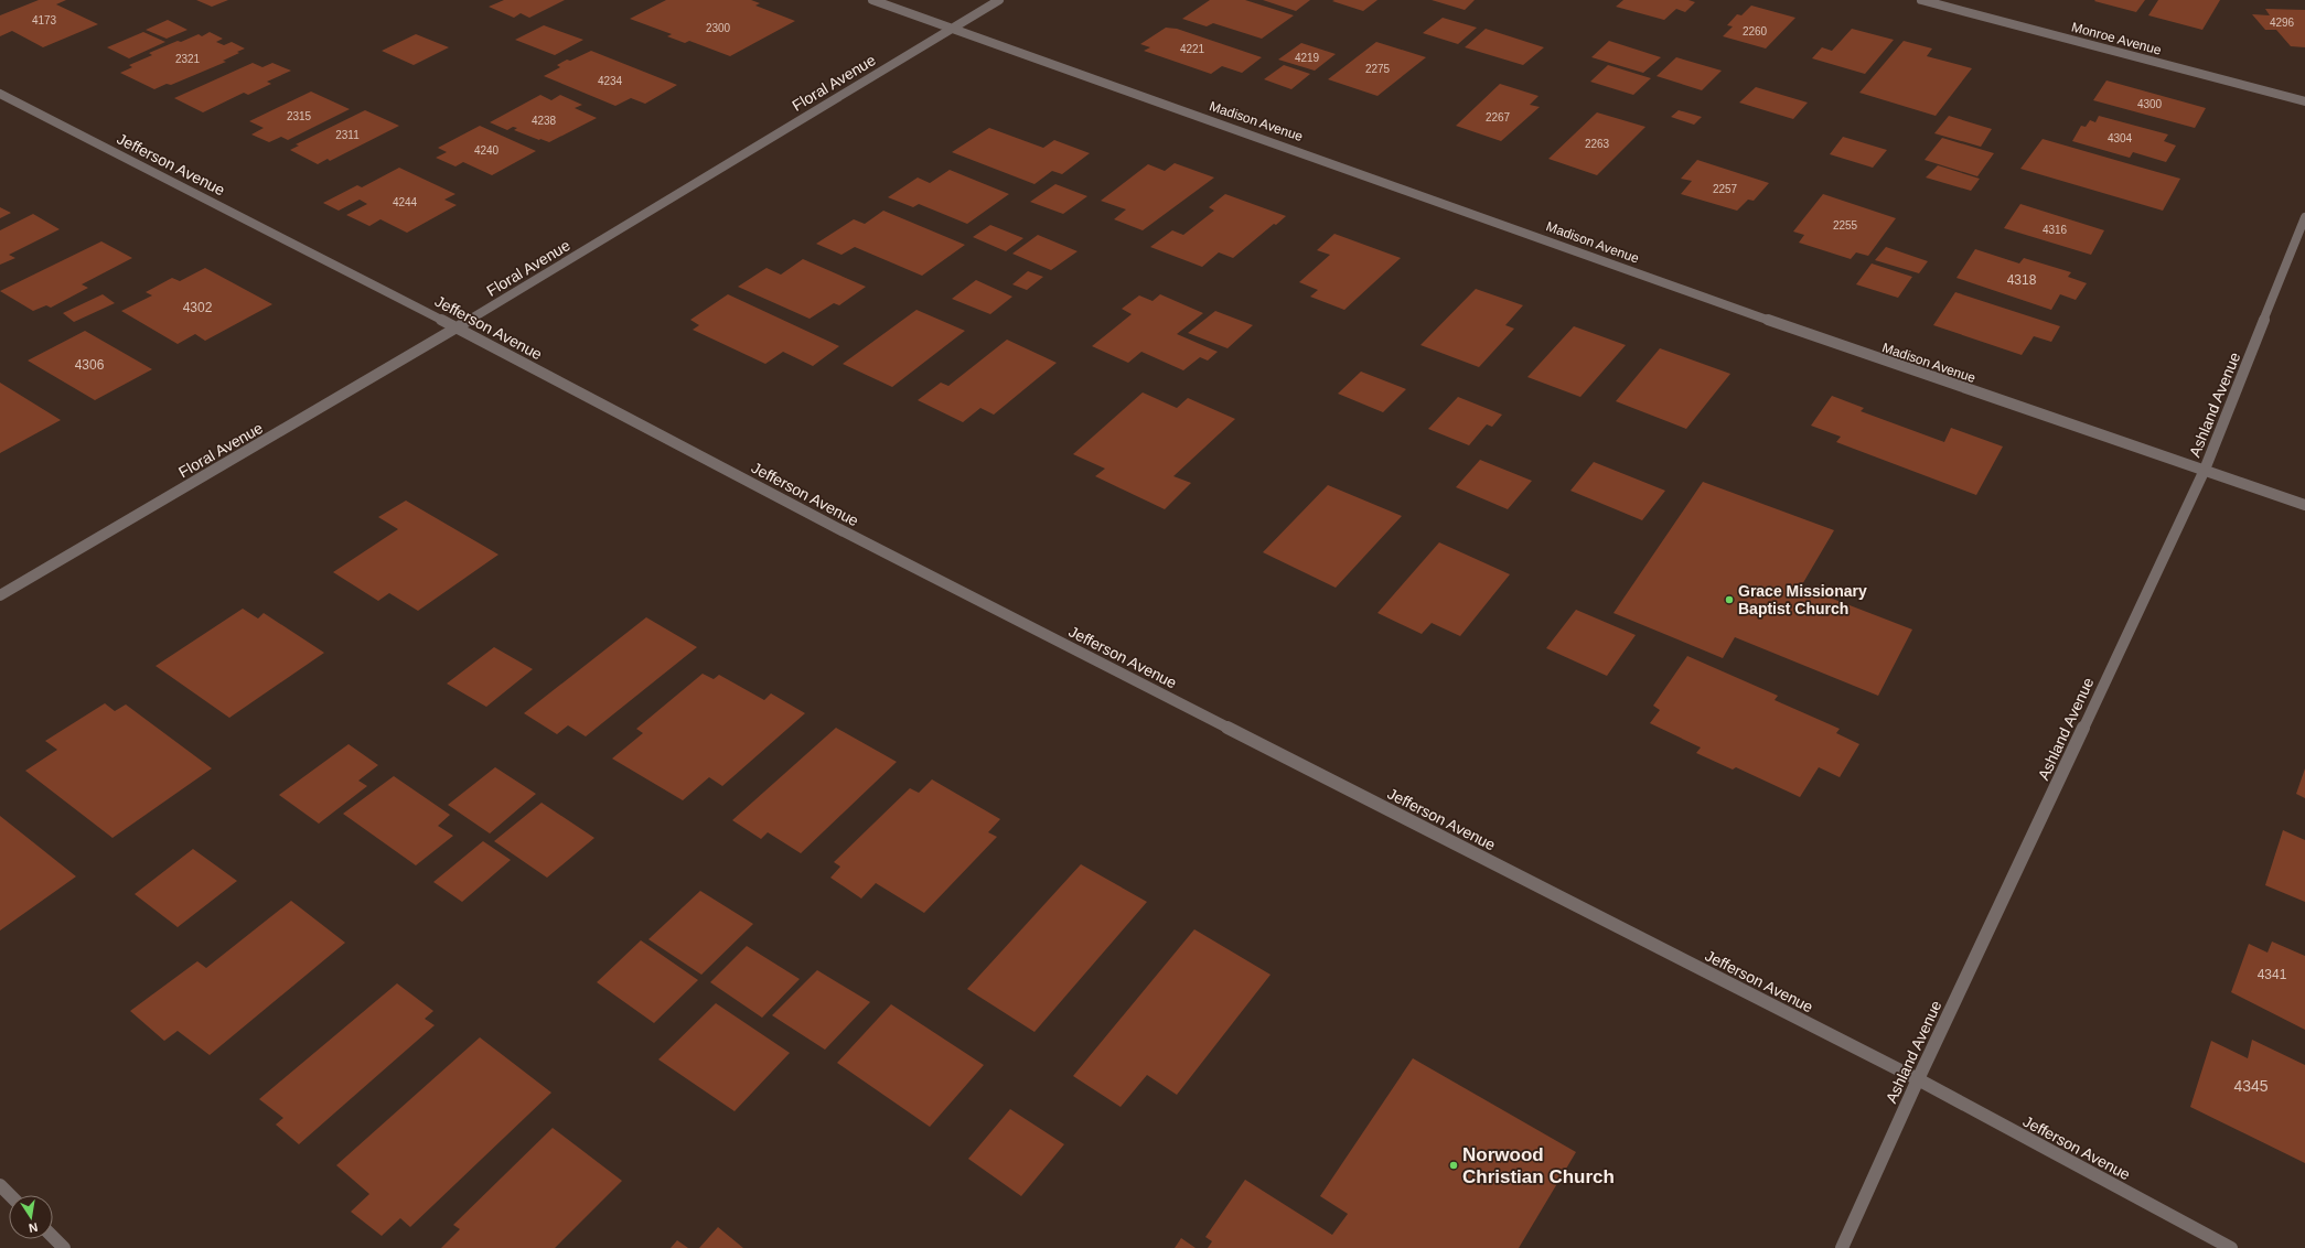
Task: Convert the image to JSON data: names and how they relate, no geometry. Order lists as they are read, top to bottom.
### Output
{
  "streets": {
    "street": [
      "Monroe Avenue",
      "Floral Avenue",
      "Madison Avenue",
      "Jefferson Avenue",
      "Ashland Avenue"
    ]
  },
  "crossings": [
    ["Floral Avenue", "Madison Avenue"],
    ["Floral Avenue", "Jefferson Avenue"],
    ["Madison Avenue", "Ashland Avenue"],
    ["Jefferson Avenue", "Ashland Avenue"]
  ],
  "places": ["Grace Missionary Baptist Church", "Norwood Christian Church"],
  "house_numbers": [
    "4173",
    "4296",
    "2300",
    "2260",
    "4221",
    "4219",
    "2321",
    "2275",
    "4234",
    "4300",
    "2315",
    "2267",
    "4238",
    "2311",
    "4304",
    "2263",
    "4240",
    "2257",
    "4244",
    "2255",
    "4316",
    "4318",
    "4302",
    "4306",
    "4341",
    "4345"
  ],
  "north": "bottom"
}
